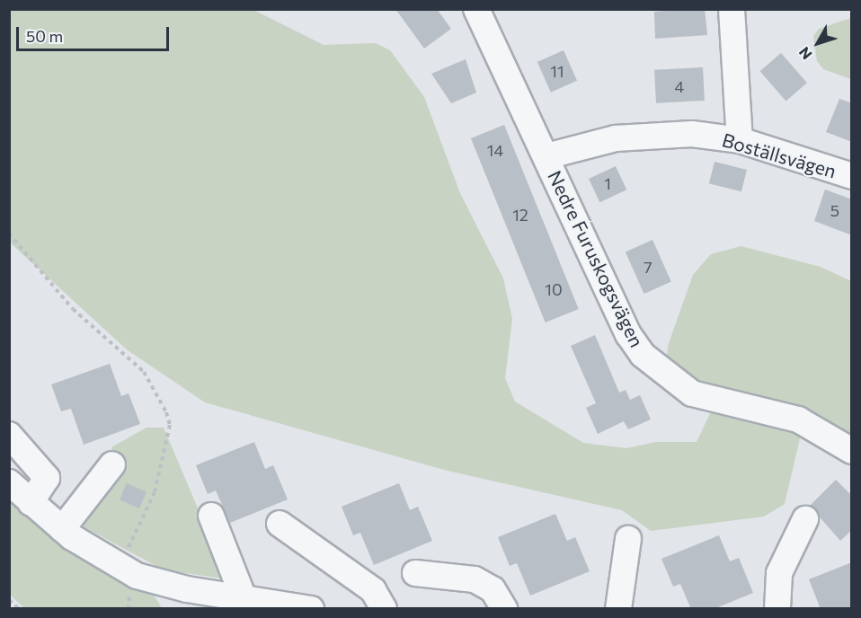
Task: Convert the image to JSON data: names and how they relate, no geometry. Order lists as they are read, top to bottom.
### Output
{
  "streets": {
    "street": ["Boställsvägen", "Nedre Furuskogsvägen"]
  },
  "crossings": [
    ["Boställsvägen", "Nedre Furuskogsvägen"]
  ],
  "house_numbers": [
    "11",
    "4",
    "14",
    "1",
    "5",
    "12",
    "7",
    "10"
  ],
  "scale_bar": "50 m",
  "north": "bottom left"
}
